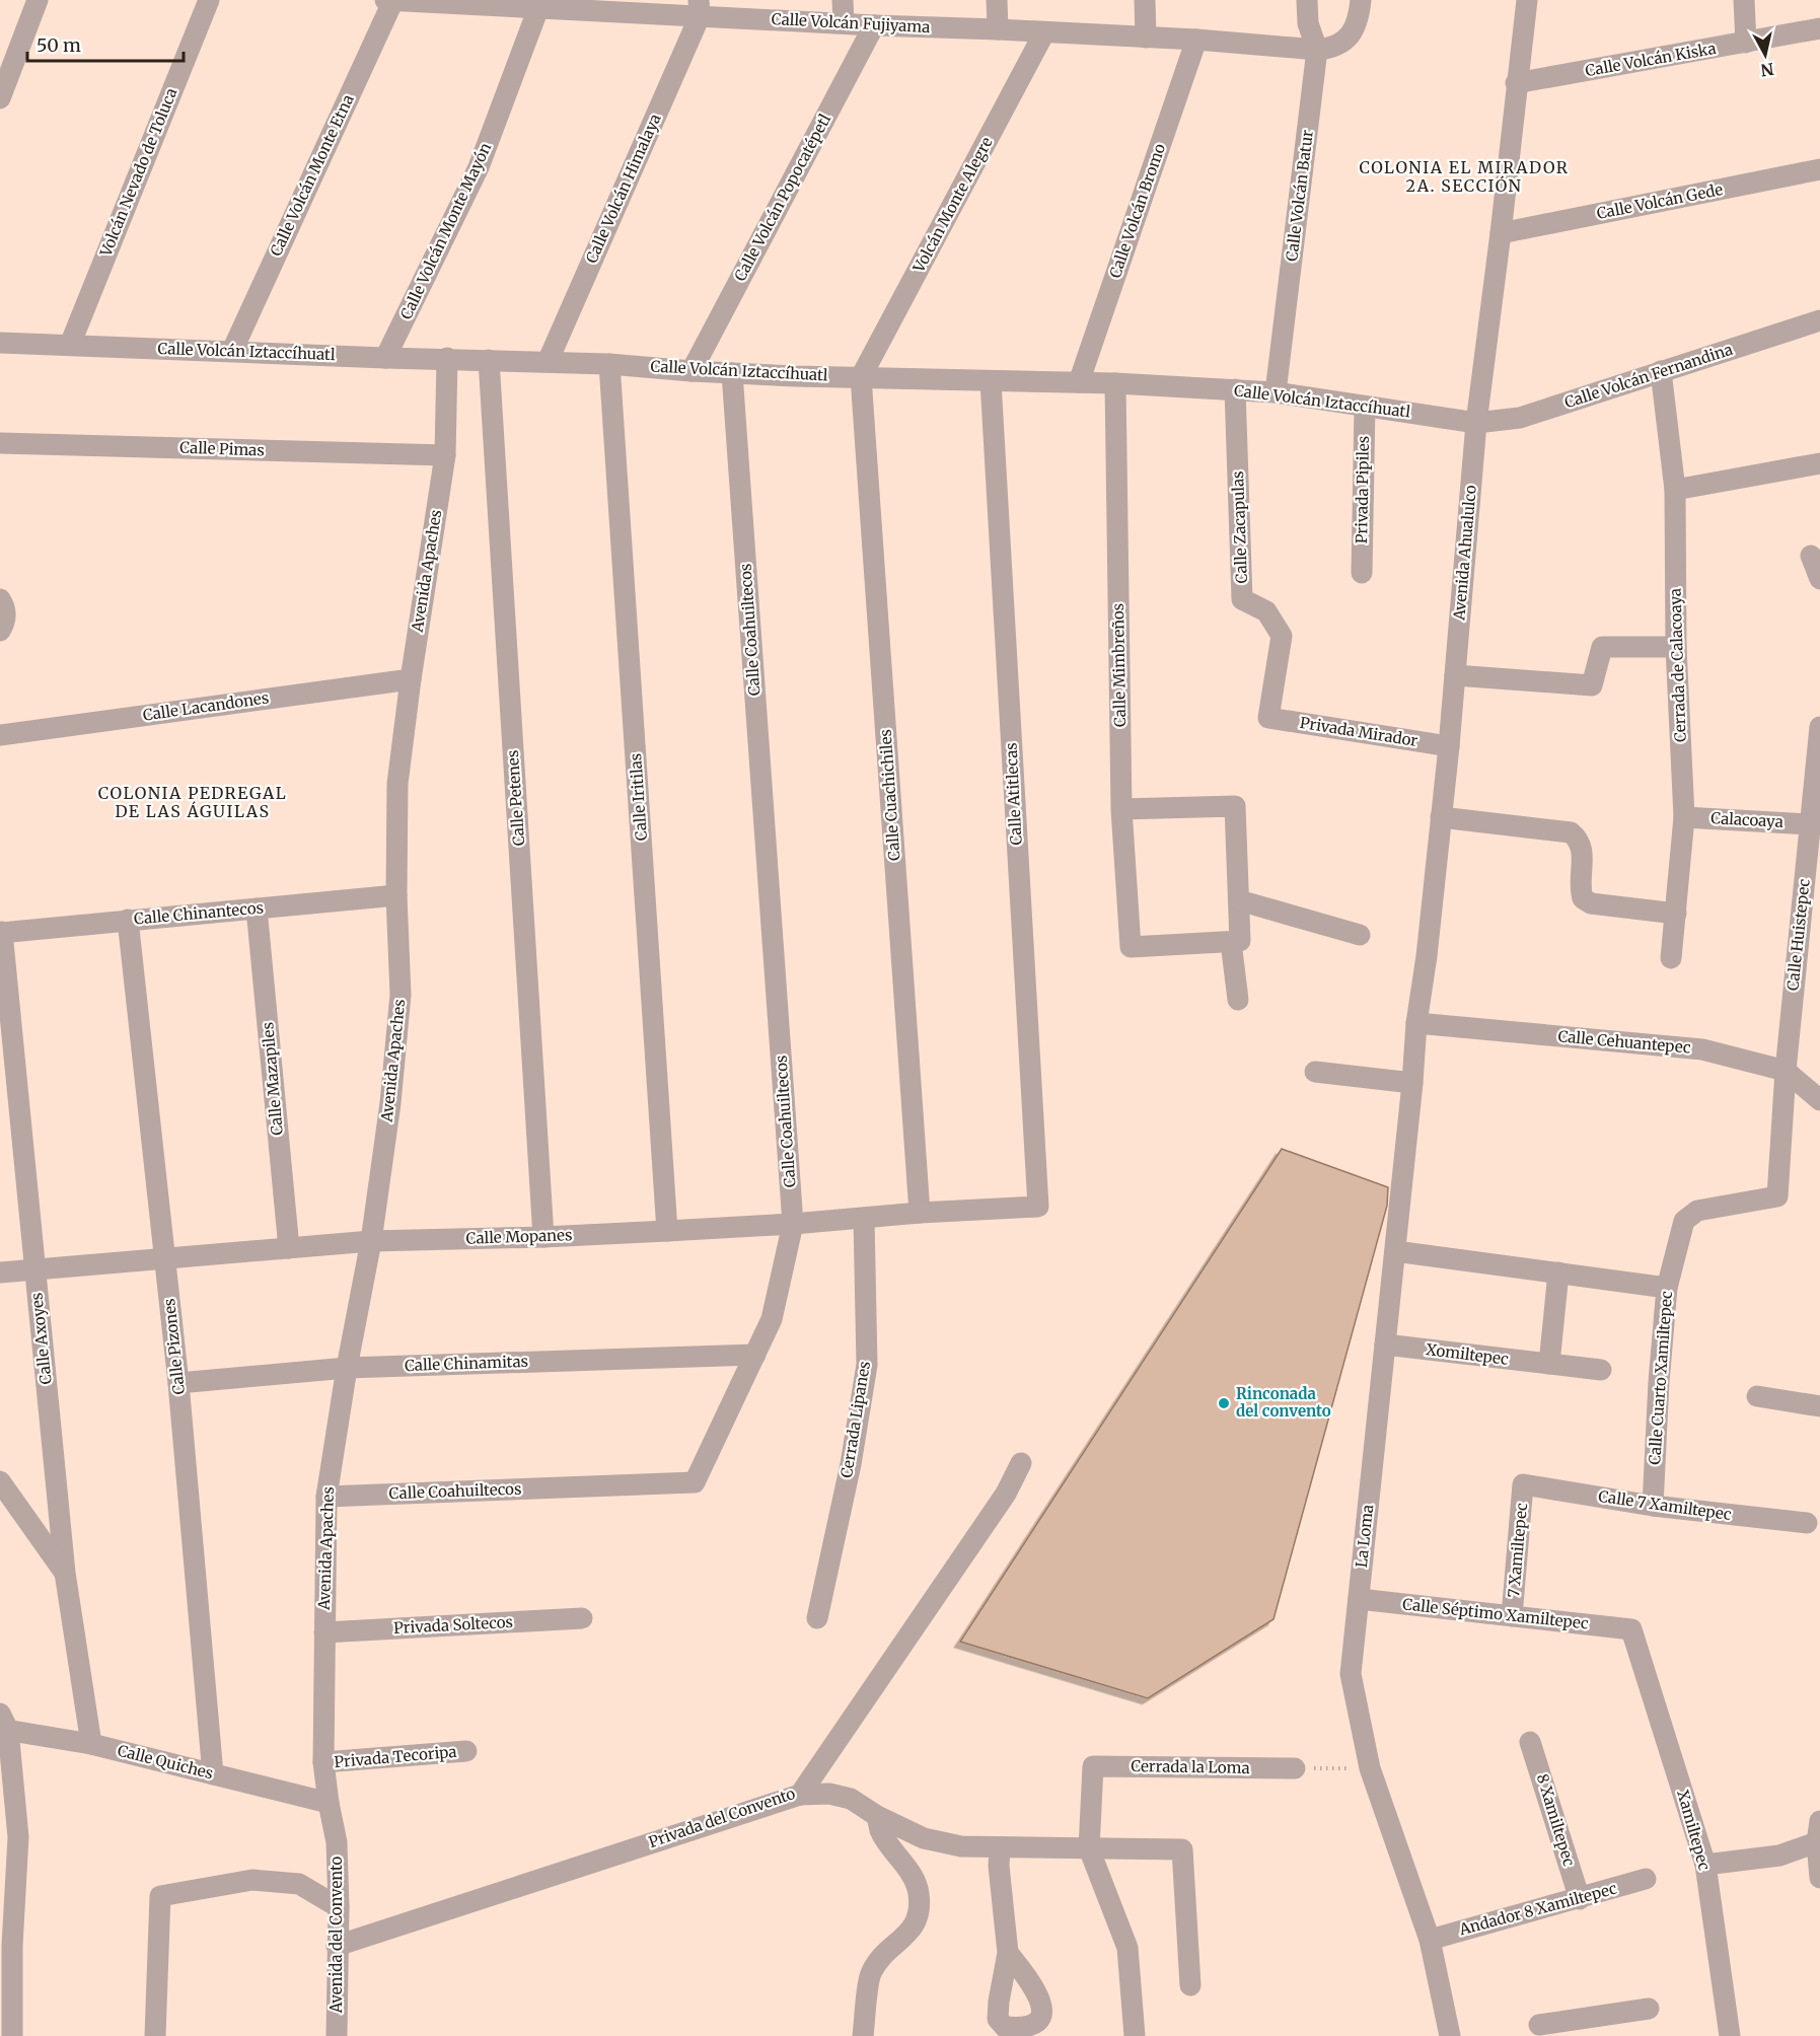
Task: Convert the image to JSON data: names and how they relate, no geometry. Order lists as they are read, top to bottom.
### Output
{
  "streets": {
    "street": [
      "Calle Volcán Fujiyama",
      "Calle Volcán Kiska",
      "Volcán Nevado de Toluca",
      "Calle Volcán Monte Etna",
      "Calle Volcán Himalaya",
      "Calle Volcán Batur",
      "Calle Volcán Popocatépetl",
      "Calle Volcán Gede",
      "Volcán Monte Alegre",
      "Calle Volcán Bromo",
      "Calle Volcán Monte Mayón",
      "Calle Volcán Iztaccíhuatl",
      "Calle Volcán Fernandina",
      "Calle Pimas",
      "Privada Pipiles",
      "Calle Zacapulas",
      "Avenida Ahualulco",
      "Avenida Apaches",
      "Calle Coahuiltecos",
      "Calle Mimbreños",
      "Cerrada de Calacoaya",
      "Calle Lacandones",
      "Privada Mirador",
      "Calle Atitlecas",
      "Calle Cuachichiles",
      "Calle Iritilas",
      "Calle Petenes",
      "Calacoaya",
      "Calle Chinantecos",
      "Calle Huistepec",
      "Calle Cehuantepec",
      "Calle Mazapiles",
      "Calle Mopanes",
      "Calle Axoyes",
      "Calle Pizones",
      "Xomiltepec",
      "Calle Chinamitas",
      "Calle Cuarto Xamiltepec",
      "Cerrada Lipanes",
      "Calle 7 Xamiltepec",
      "La Loma",
      "7 Xamiltepec",
      "Calle Séptimo Xamiltepec",
      "Privada Soltecos",
      "Privada Tecoripa",
      "Calle Quiches",
      "Cerrada la Loma",
      "Privada del Convento",
      "8 Xamiltepec",
      "Xamiltepec",
      "Andador 8 Xamiltepec",
      "Avenida del Convento"
    ]
  },
  "crossings": [
    ["Calle Volcán Fujiyama", "Calle Volcán Monte Etna"],
    ["Calle Volcán Fujiyama", "Calle Volcán Himalaya"],
    ["Calle Volcán Fujiyama", "Calle Volcán Batur"],
    ["Calle Volcán Fujiyama", "Calle Volcán Popocatépetl"],
    ["Calle Volcán Fujiyama", "Volcán Monte Alegre"],
    ["Calle Volcán Fujiyama", "Calle Volcán Bromo"],
    ["Calle Volcán Fujiyama", "Calle Volcán Monte Mayón"],
    ["Calle Volcán Kiska", "Avenida Ahualulco"],
    ["Volcán Nevado de Toluca", "Calle Volcán Iztaccíhuatl"],
    ["Calle Volcán Monte Etna", "Calle Volcán Iztaccíhuatl"],
    ["Calle Volcán Himalaya", "Calle Volcán Iztaccíhuatl"],
    ["Calle Volcán Batur", "Calle Volcán Iztaccíhuatl"],
    ["Calle Volcán Popocatépetl", "Calle Volcán Iztaccíhuatl"],
    ["Calle Volcán Gede", "Avenida Ahualulco"],
    ["Volcán Monte Alegre", "Calle Volcán Iztaccíhuatl"],
    ["Volcán Monte Alegre", "Calle Cuachichiles"],
    ["Calle Volcán Bromo", "Calle Volcán Iztaccíhuatl"],
    ["Calle Volcán Monte Mayón", "Calle Volcán Iztaccíhuatl"],
    ["Calle Volcán Iztaccíhuatl", "Calle Volcán Fernandina"],
    ["Calle Volcán Iztaccíhuatl", "Privada Pipiles"],
    ["Calle Volcán Iztaccíhuatl", "Calle Zacapulas"],
    ["Calle Volcán Iztaccíhuatl", "Avenida Ahualulco"],
    ["Calle Volcán Iztaccíhuatl", "Avenida Apaches"],
    ["Calle Volcán Iztaccíhuatl", "Calle Coahuiltecos"],
    ["Calle Volcán Iztaccíhuatl", "Calle Mimbreños"],
    ["Calle Volcán Iztaccíhuatl", "Calle Atitlecas"],
    ["Calle Volcán Iztaccíhuatl", "Calle Cuachichiles"],
    ["Calle Volcán Iztaccíhuatl", "Calle Iritilas"],
    ["Calle Volcán Iztaccíhuatl", "Calle Petenes"],
    ["Calle Volcán Fernandina", "Avenida Ahualulco"],
    ["Calle Volcán Fernandina", "Cerrada de Calacoaya"],
    ["Calle Pimas", "Avenida Apaches"],
    ["Calle Zacapulas", "Privada Mirador"],
    ["Avenida Ahualulco", "Privada Mirador"],
    ["Avenida Ahualulco", "Calle Cehuantepec"],
    ["Avenida Ahualulco", "La Loma"],
    ["Avenida Apaches", "Calle Coahuiltecos"],
    ["Avenida Apaches", "Calle Lacandones"],
    ["Avenida Apaches", "Calle Chinantecos"],
    ["Avenida Apaches", "Calle Mopanes"],
    ["Avenida Apaches", "Calle Chinamitas"],
    ["Avenida Apaches", "Privada Soltecos"],
    ["Avenida Apaches", "Privada Tecoripa"],
    ["Avenida Apaches", "Avenida del Convento"],
    ["Calle Coahuiltecos", "Calle Mopanes"],
    ["Calle Coahuiltecos", "Calle Chinamitas"],
    ["Cerrada de Calacoaya", "Calacoaya"],
    ["Calle Atitlecas", "Calle Mopanes"],
    ["Calle Cuachichiles", "Calle Mopanes"],
    ["Calle Iritilas", "Calle Mopanes"],
    ["Calle Petenes", "Calle Mopanes"],
    ["Calacoaya", "Calle Huistepec"],
    ["Calle Chinantecos", "Calle Mazapiles"],
    ["Calle Chinantecos", "Calle Axoyes"],
    ["Calle Chinantecos", "Calle Pizones"],
    ["Calle Huistepec", "Calle Cehuantepec"],
    ["Calle Huistepec", "Calle Cuarto Xamiltepec"],
    ["Calle Cehuantepec", "Calle Cuarto Xamiltepec"],
    ["Calle Cehuantepec", "La Loma"],
    ["Calle Mazapiles", "Calle Mopanes"],
    ["Calle Mopanes", "Calle Axoyes"],
    ["Calle Mopanes", "Calle Pizones"],
    ["Calle Mopanes", "Cerrada Lipanes"],
    ["Calle Axoyes", "Calle Quiches"],
    ["Calle Pizones", "Calle Chinamitas"],
    ["Calle Pizones", "Calle Quiches"],
    ["Xomiltepec", "La Loma"],
    ["Calle Cuarto Xamiltepec", "Calle 7 Xamiltepec"],
    ["Calle 7 Xamiltepec", "7 Xamiltepec"],
    ["La Loma", "Calle Séptimo Xamiltepec"],
    ["La Loma", "Andador 8 Xamiltepec"],
    ["7 Xamiltepec", "Calle Séptimo Xamiltepec"],
    ["Calle Séptimo Xamiltepec", "Xamiltepec"],
    ["Privada Tecoripa", "Avenida del Convento"],
    ["Calle Quiches", "Avenida del Convento"],
    ["Privada del Convento", "Avenida del Convento"],
    ["8 Xamiltepec", "Andador 8 Xamiltepec"]
  ],
  "districts": ["COLONIA EL MIRADOR 2A. SECCIÓN", "COLONIA PEDREGAL DE LAS ÁGUILAS"],
  "places": ["Rinconada del convento"],
  "scale_bar": "50 m",
  "north": "bottom"
}
